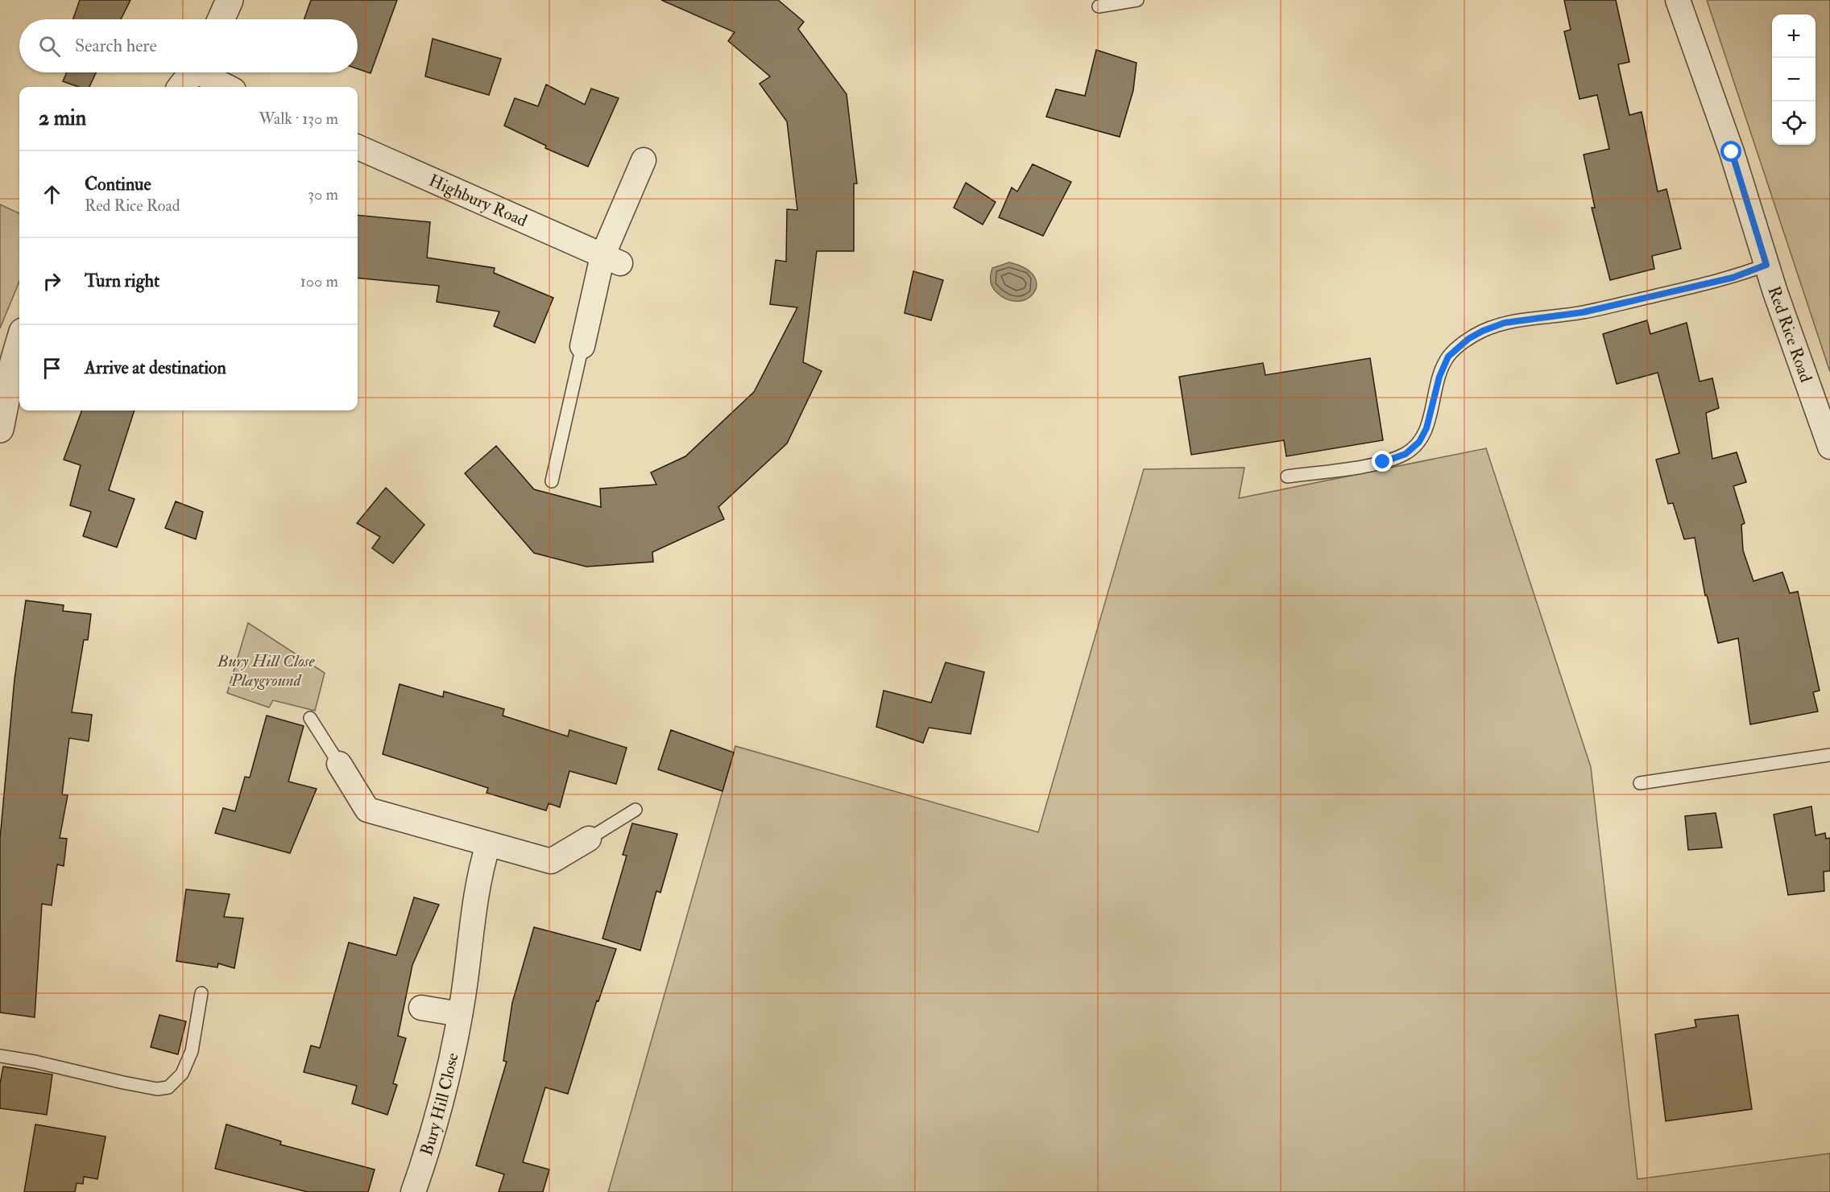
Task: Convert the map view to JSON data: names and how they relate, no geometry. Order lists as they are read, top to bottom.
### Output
{
  "streets": {
    "street": ["Highbury Road", "Red Rice Road", "Bury Hill Close"]
  },
  "parks": ["Bury Hill Close Playground"],
  "page": {
    "map_buttons": ["+", "−"],
    "search": "Search here",
    "heading": ["2 min", "Walk · 130 m"],
    "list": [
      ["Continue", "Red Rice Road", "30 m"],
      ["Turn right", "100 m"],
      "Arrive at destination"
    ]
  }
}
